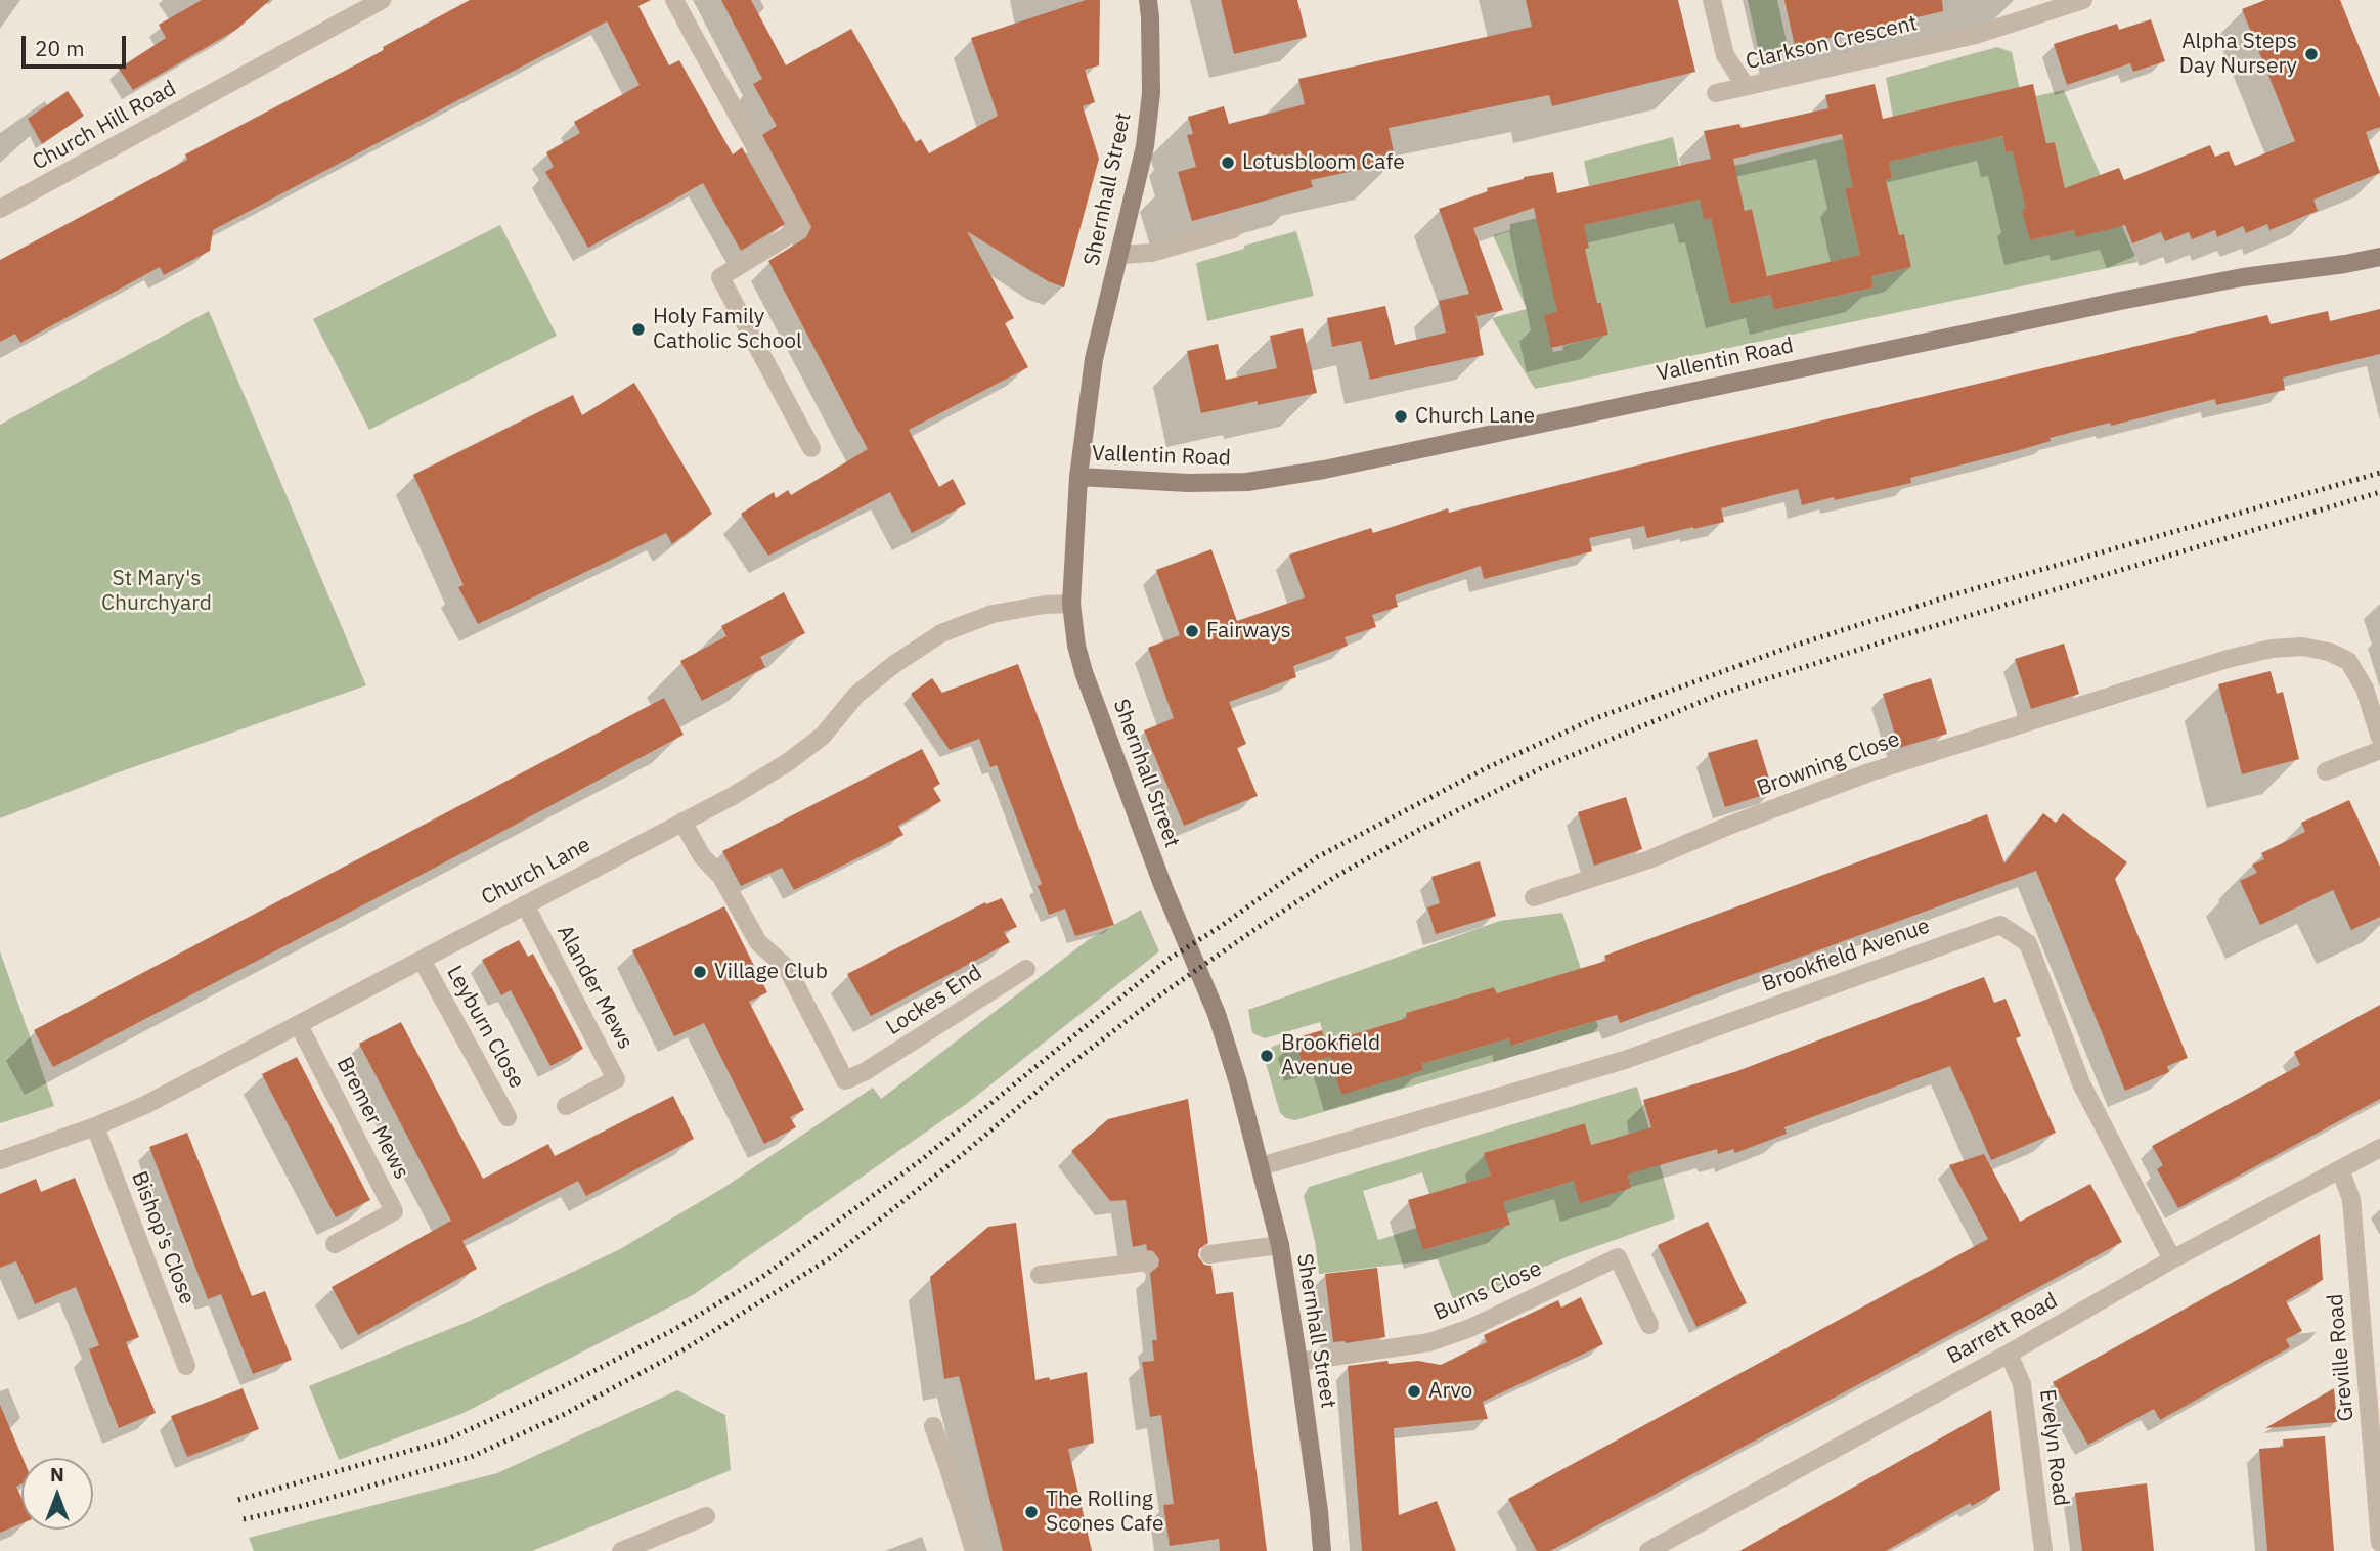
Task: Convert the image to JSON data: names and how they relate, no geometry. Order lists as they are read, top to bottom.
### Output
{
  "streets": {
    "street": [
      "Clarkson Crescent",
      "Church Hill Road",
      "Shernhall Street",
      "Vallentin Road",
      "Browning Close",
      "Church Lane",
      "Brookfield Avenue",
      "Alander Mews",
      "Lockes End",
      "Leyburn Close",
      "Bremer Mews",
      "Bishop's Close",
      "Burns Close",
      "Barrett Road",
      "Greville Road",
      "Evelyn Road"
    ]
  },
  "crossings": [
    ["Shernhall Street", "Vallentin Road"],
    ["Shernhall Street", "Church Lane"],
    ["Shernhall Street", "Brookfield Avenue"],
    ["Shernhall Street", "Burns Close"],
    ["Church Lane", "Alander Mews"],
    ["Church Lane", "Lockes End"],
    ["Church Lane", "Leyburn Close"],
    ["Church Lane", "Bremer Mews"],
    ["Church Lane", "Bishop's Close"],
    ["Brookfield Avenue", "Barrett Road"],
    ["Barrett Road", "Greville Road"],
    ["Barrett Road", "Evelyn Road"]
  ],
  "parks": ["St Mary's Churchyard"],
  "places": [
    "Alpha Steps Day Nursery",
    "Lotusbloom Cafe",
    "Holy Family Catholic School",
    "Church Lane",
    "Fairways",
    "Village Club",
    "Brookfield Avenue",
    "Arvo",
    "The Rolling Scones Cafe"
  ],
  "scale_bar": "20 m",
  "north": "top"
}
